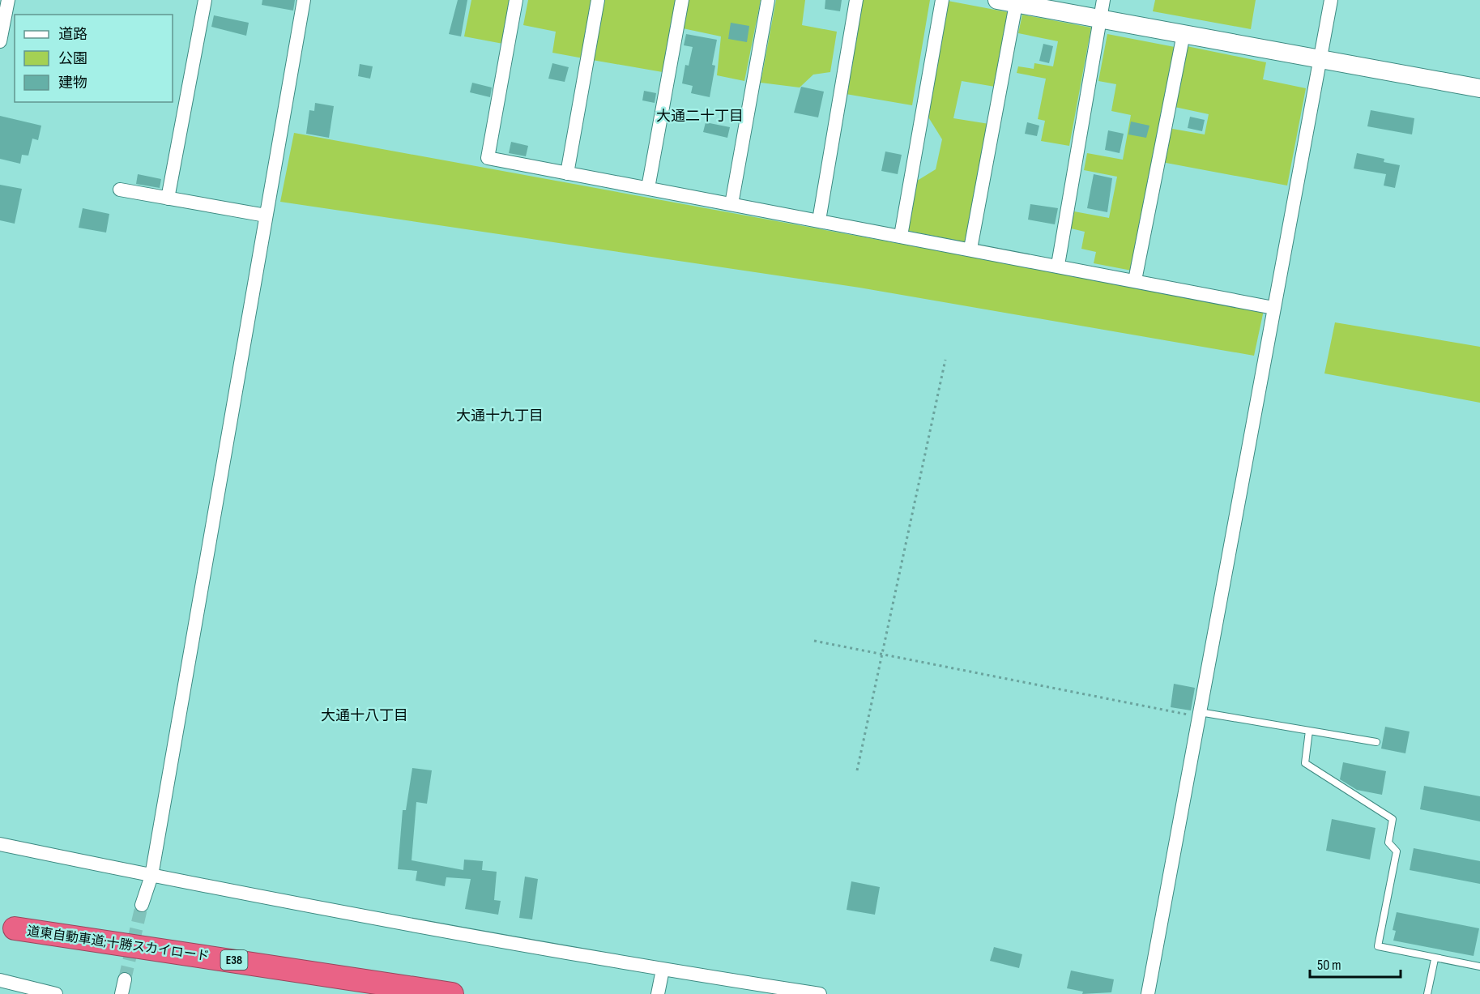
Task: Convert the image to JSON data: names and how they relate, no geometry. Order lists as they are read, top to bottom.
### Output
{
  "streets": {
    "highway": ["道東自動車道;十勝スカイロード", "E38"]
  },
  "districts": ["大通二十丁目", "大通十九丁目", "大通十八丁目"],
  "legend": ["道路", "公園", "建物"],
  "scale_bar": "50 m"
}
